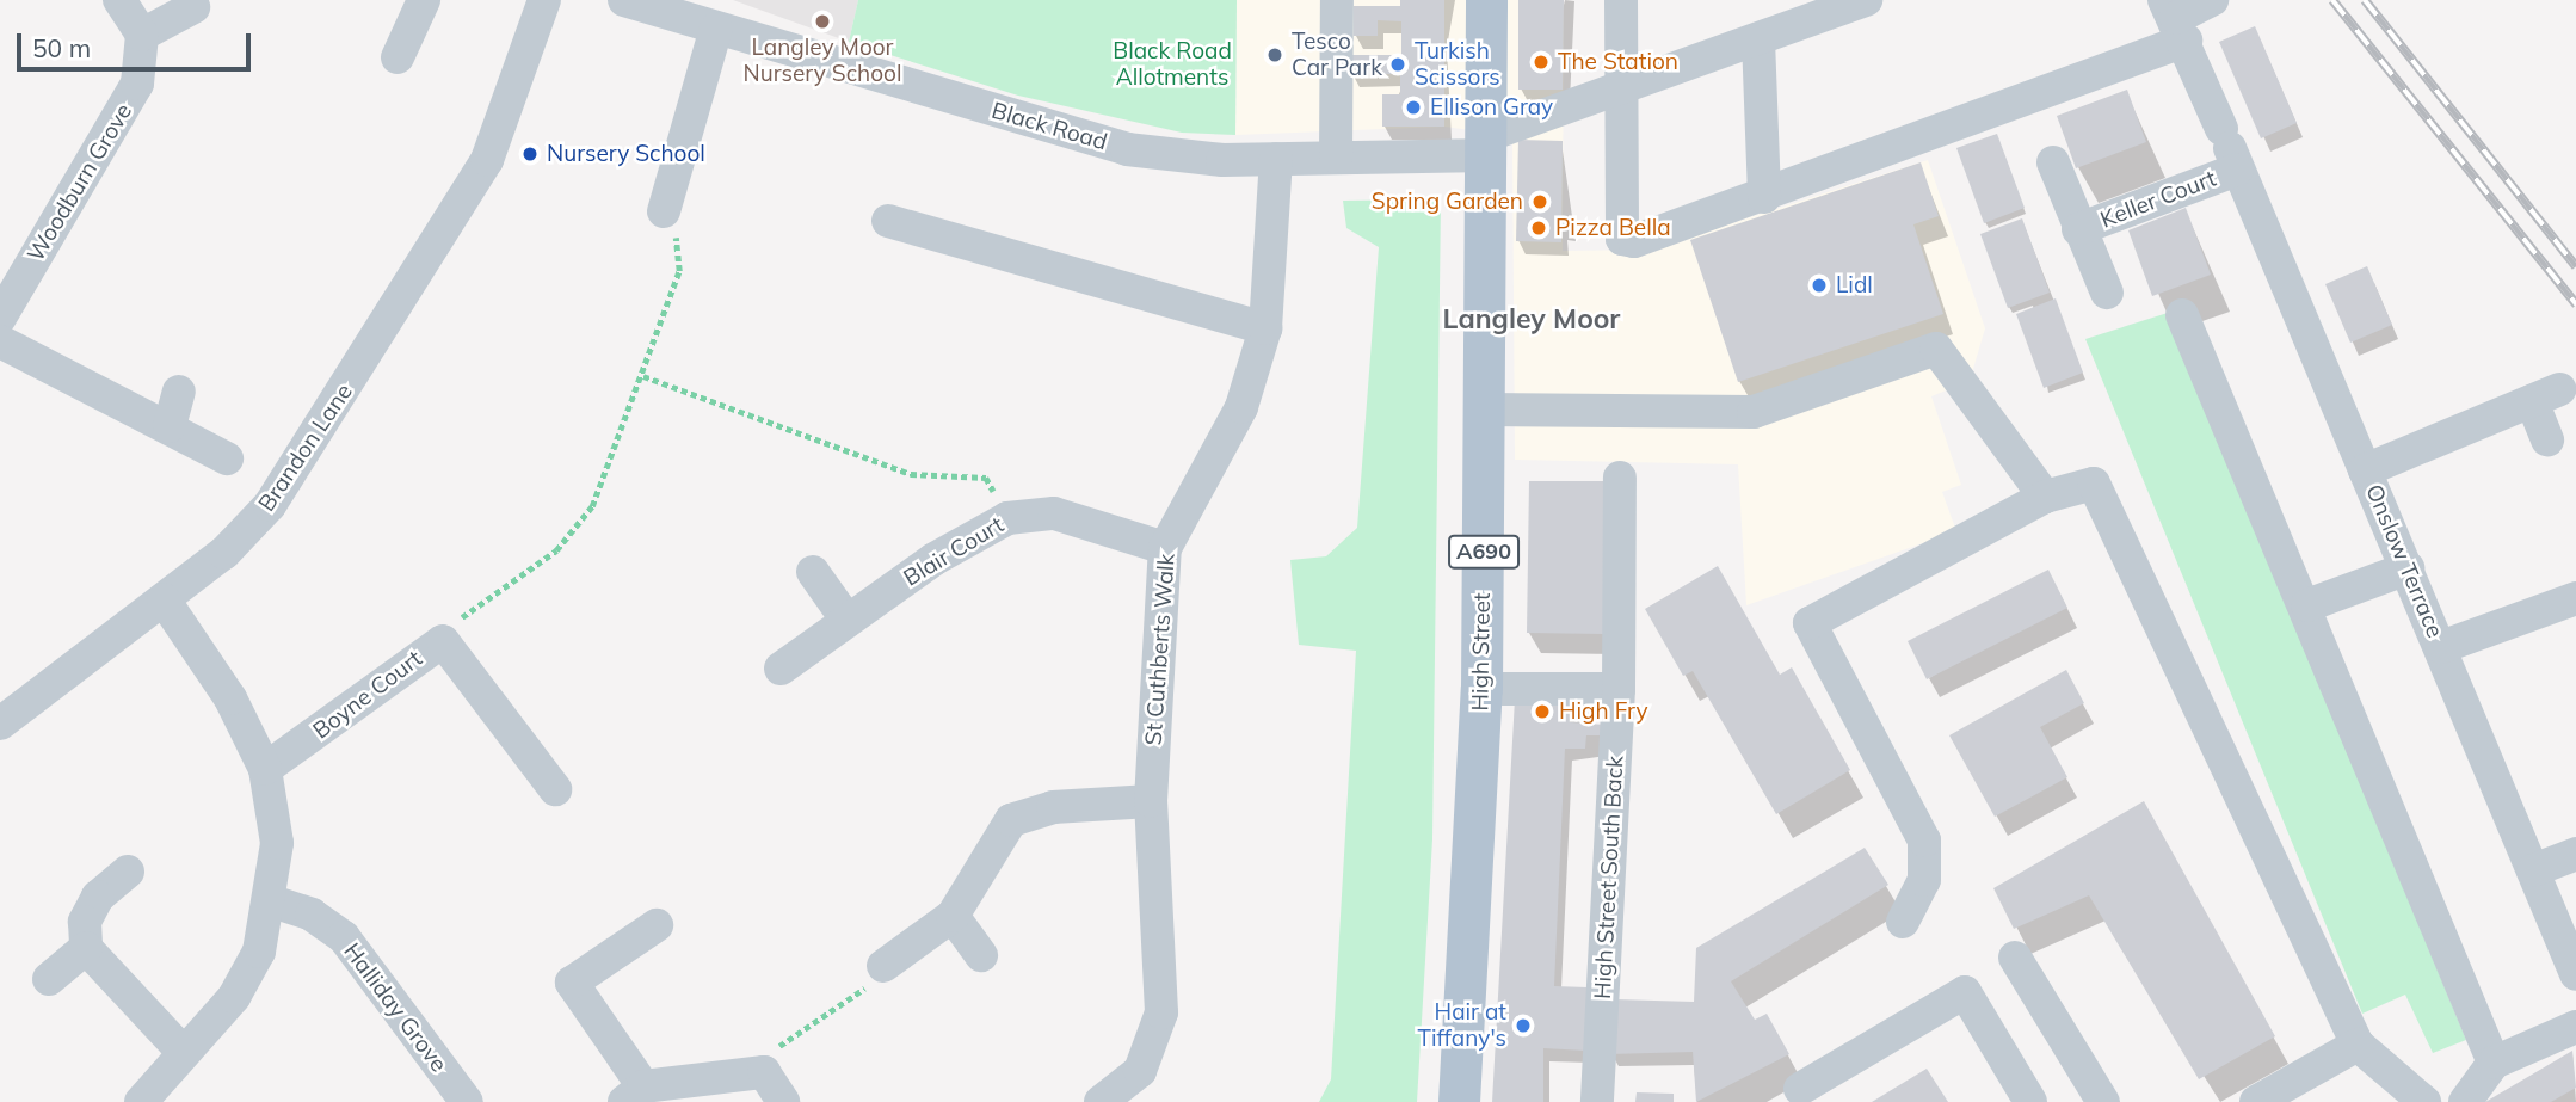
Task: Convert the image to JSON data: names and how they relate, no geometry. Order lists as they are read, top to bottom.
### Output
{
  "streets": {
    "main road": ["A690", "High Street"],
    "street": [
      "Black Road",
      "Woodburn Grove",
      "Keller Court",
      "Brandon Lane",
      "Blair Court",
      "Onslow Terrace",
      "St Cuthberts Walk",
      "Boyne Court",
      "High Street South Back",
      "Halliday Grove"
    ]
  },
  "crossings": [
    ["Black Road", "St Cuthberts Walk"],
    ["Black Road", "High Street"],
    ["Keller Court", "Onslow Terrace"],
    ["Blair Court", "St Cuthberts Walk"]
  ],
  "districts": ["Langley Moor"],
  "parks": ["Black Road Allotments"],
  "places": [
    "Langley Moor Nursery School",
    "Tesco Car Park",
    "The Station",
    "Turkish Scissors",
    "Ellison Gray",
    "Nursery School",
    "Spring Garden",
    "Pizza Bella",
    "Lidl",
    "High Fry",
    "Hair at Tiffany's"
  ],
  "scale_bar": "50 m"
}
